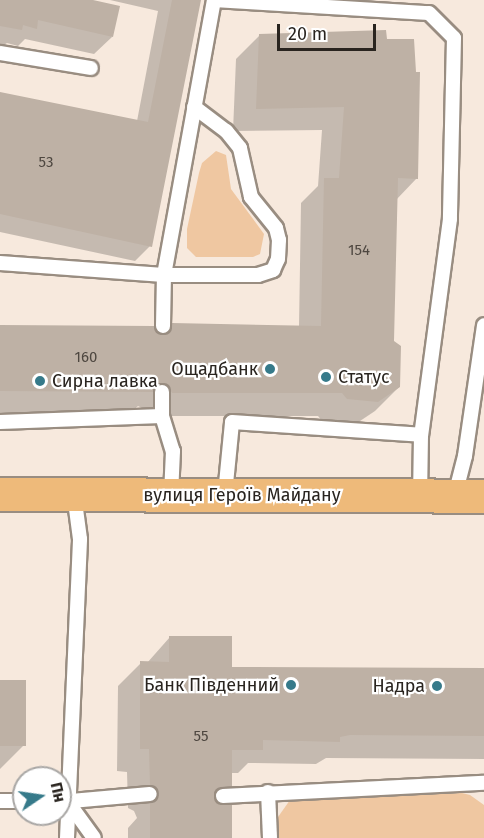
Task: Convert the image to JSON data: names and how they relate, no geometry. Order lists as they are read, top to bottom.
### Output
{
  "streets": {
    "main road": ["вулиця Героїв Майдану"]
  },
  "places": [
    "Ощадбанк",
    "Статус",
    "Сирна лавка",
    "Банк Південний",
    "Надра"
  ],
  "house_numbers": [
    "53",
    "154",
    "160",
    "55"
  ],
  "scale_bar": "20 m",
  "north": "right"
}
